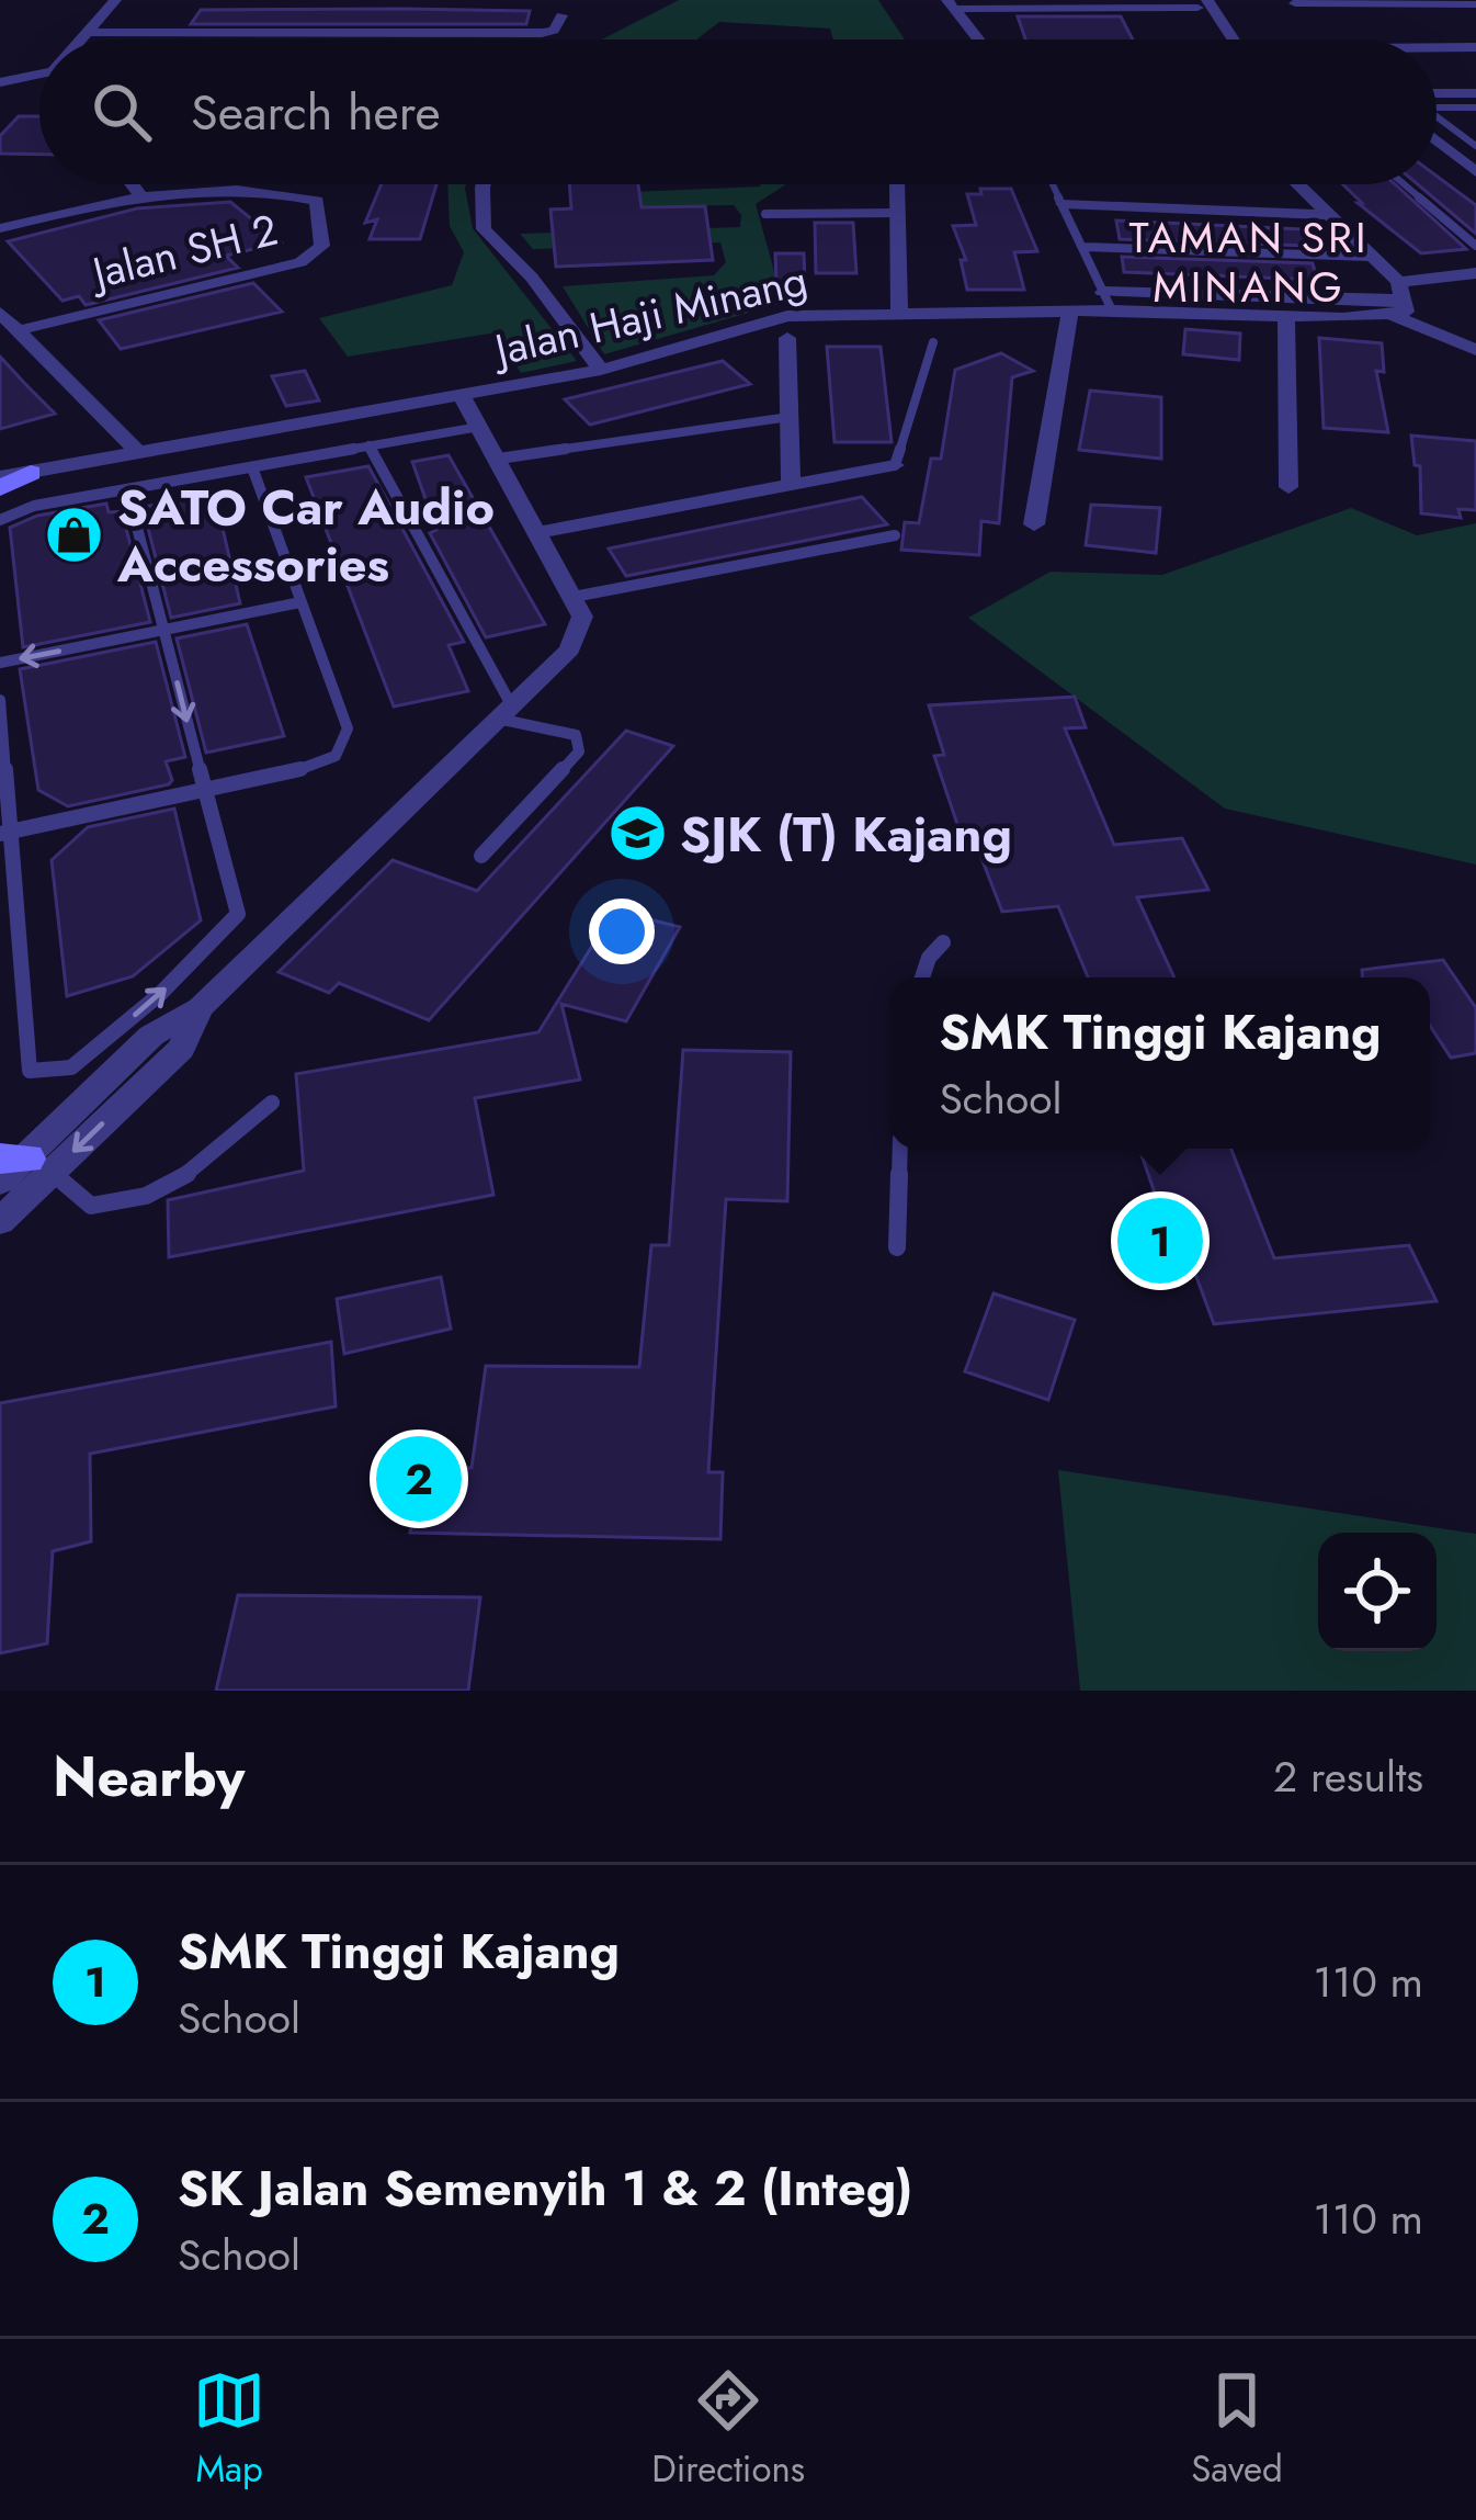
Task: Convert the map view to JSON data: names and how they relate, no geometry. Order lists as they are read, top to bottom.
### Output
{
  "streets": {
    "street": ["Jalan SH 2", "Jalan Haji Minang"]
  },
  "districts": ["TAMAN SRI MINANG"],
  "places": {
    "shop": ["SATO Car Audio Accessories"],
    "school or university": ["SJK (T) Kajang"]
  },
  "page": {
    "search": "Search here",
    "popup": ["SMK Tinggi Kajang", "School"],
    "pins": ["1", "2"],
    "heading": ["Nearby", "2 results"],
    "list": [
      {
        "mark": "1",
        "name": "SMK Tinggi Kajang",
        "note": "School",
        "value": "110 m"
      },
      {
        "mark": "2",
        "name": "SK Jalan Semenyih 1 & 2 (Integ)",
        "note": "School",
        "value": "110 m"
      }
    ],
    "nav": ["Map", "Directions", "Saved"]
  }
}
